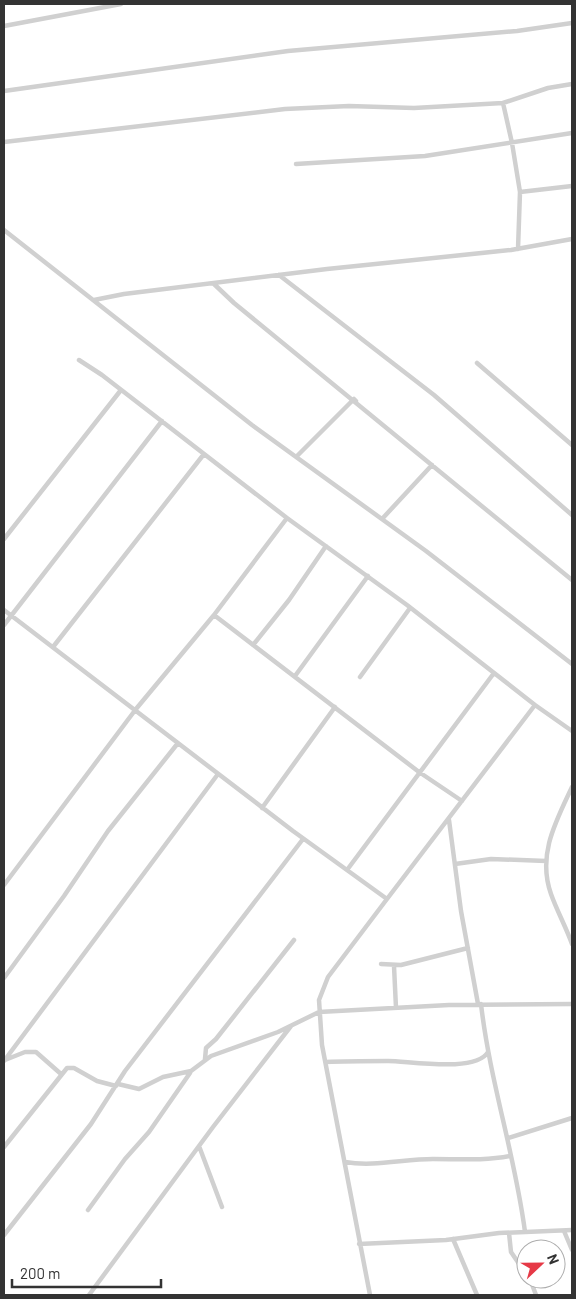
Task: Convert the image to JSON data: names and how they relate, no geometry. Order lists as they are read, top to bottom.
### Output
{
  "scale_bar": "200 m",
  "north": "right"
}
